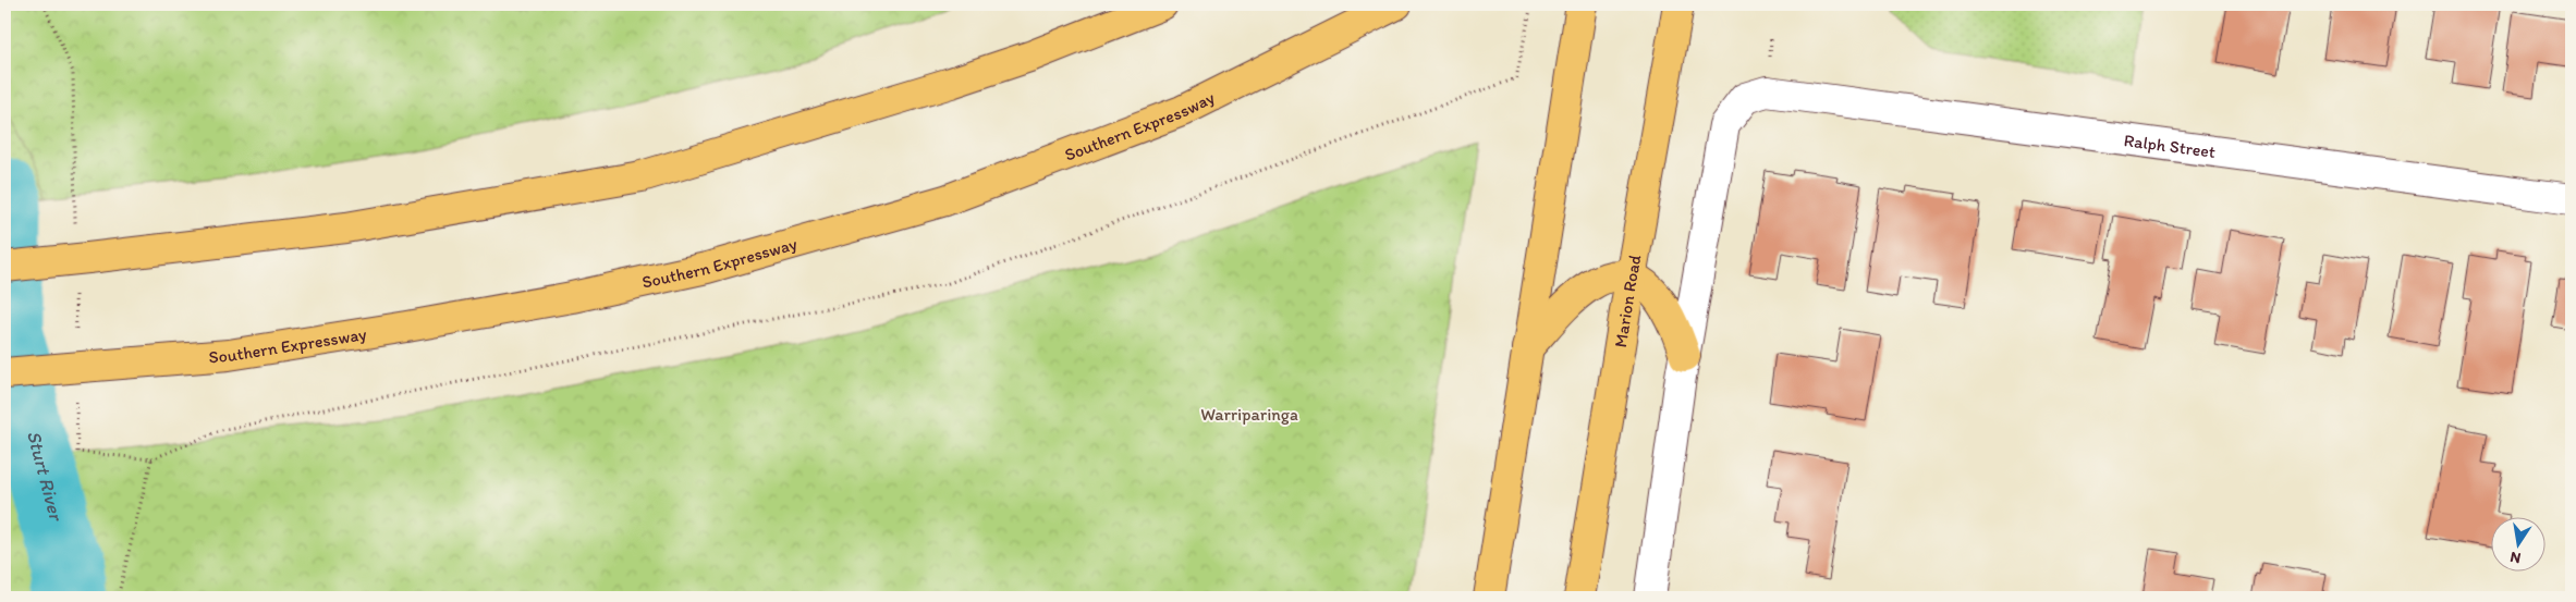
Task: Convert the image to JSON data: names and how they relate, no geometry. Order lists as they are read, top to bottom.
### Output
{
  "streets": {
    "main road": ["Southern Expressway", "Marion Road"],
    "street": ["Ralph Street"]
  },
  "water": ["Sturt River"],
  "parks": ["Warriparinga"],
  "north": "bottom"
}
